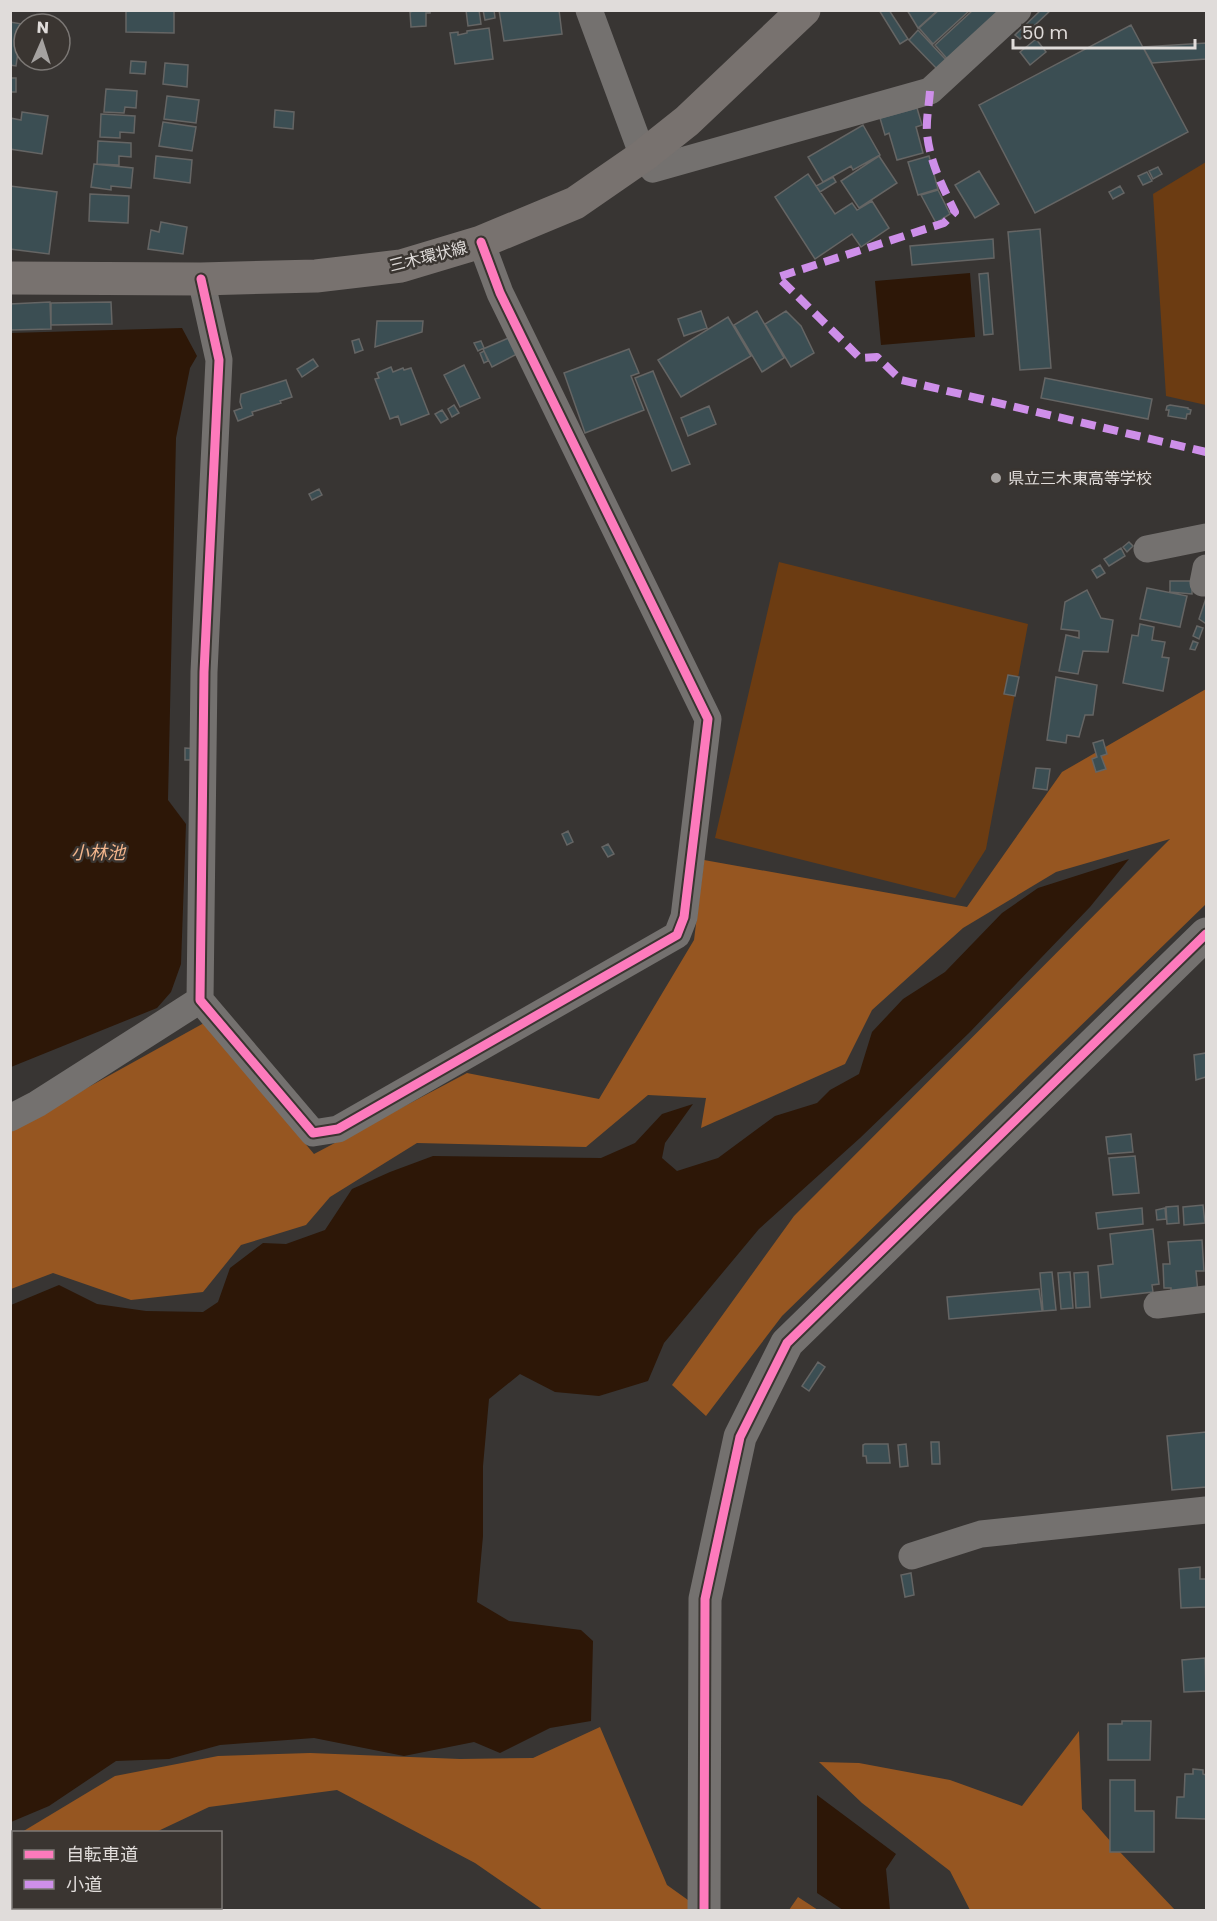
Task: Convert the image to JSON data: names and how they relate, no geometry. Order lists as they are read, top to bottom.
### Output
{
  "streets": {
    "main road": ["三木環状線"]
  },
  "water": ["小林池"],
  "places": ["県立三木東高等学校"],
  "legend": ["自転車道", "小道"],
  "scale_bar": "50 m",
  "north": "top"
}
